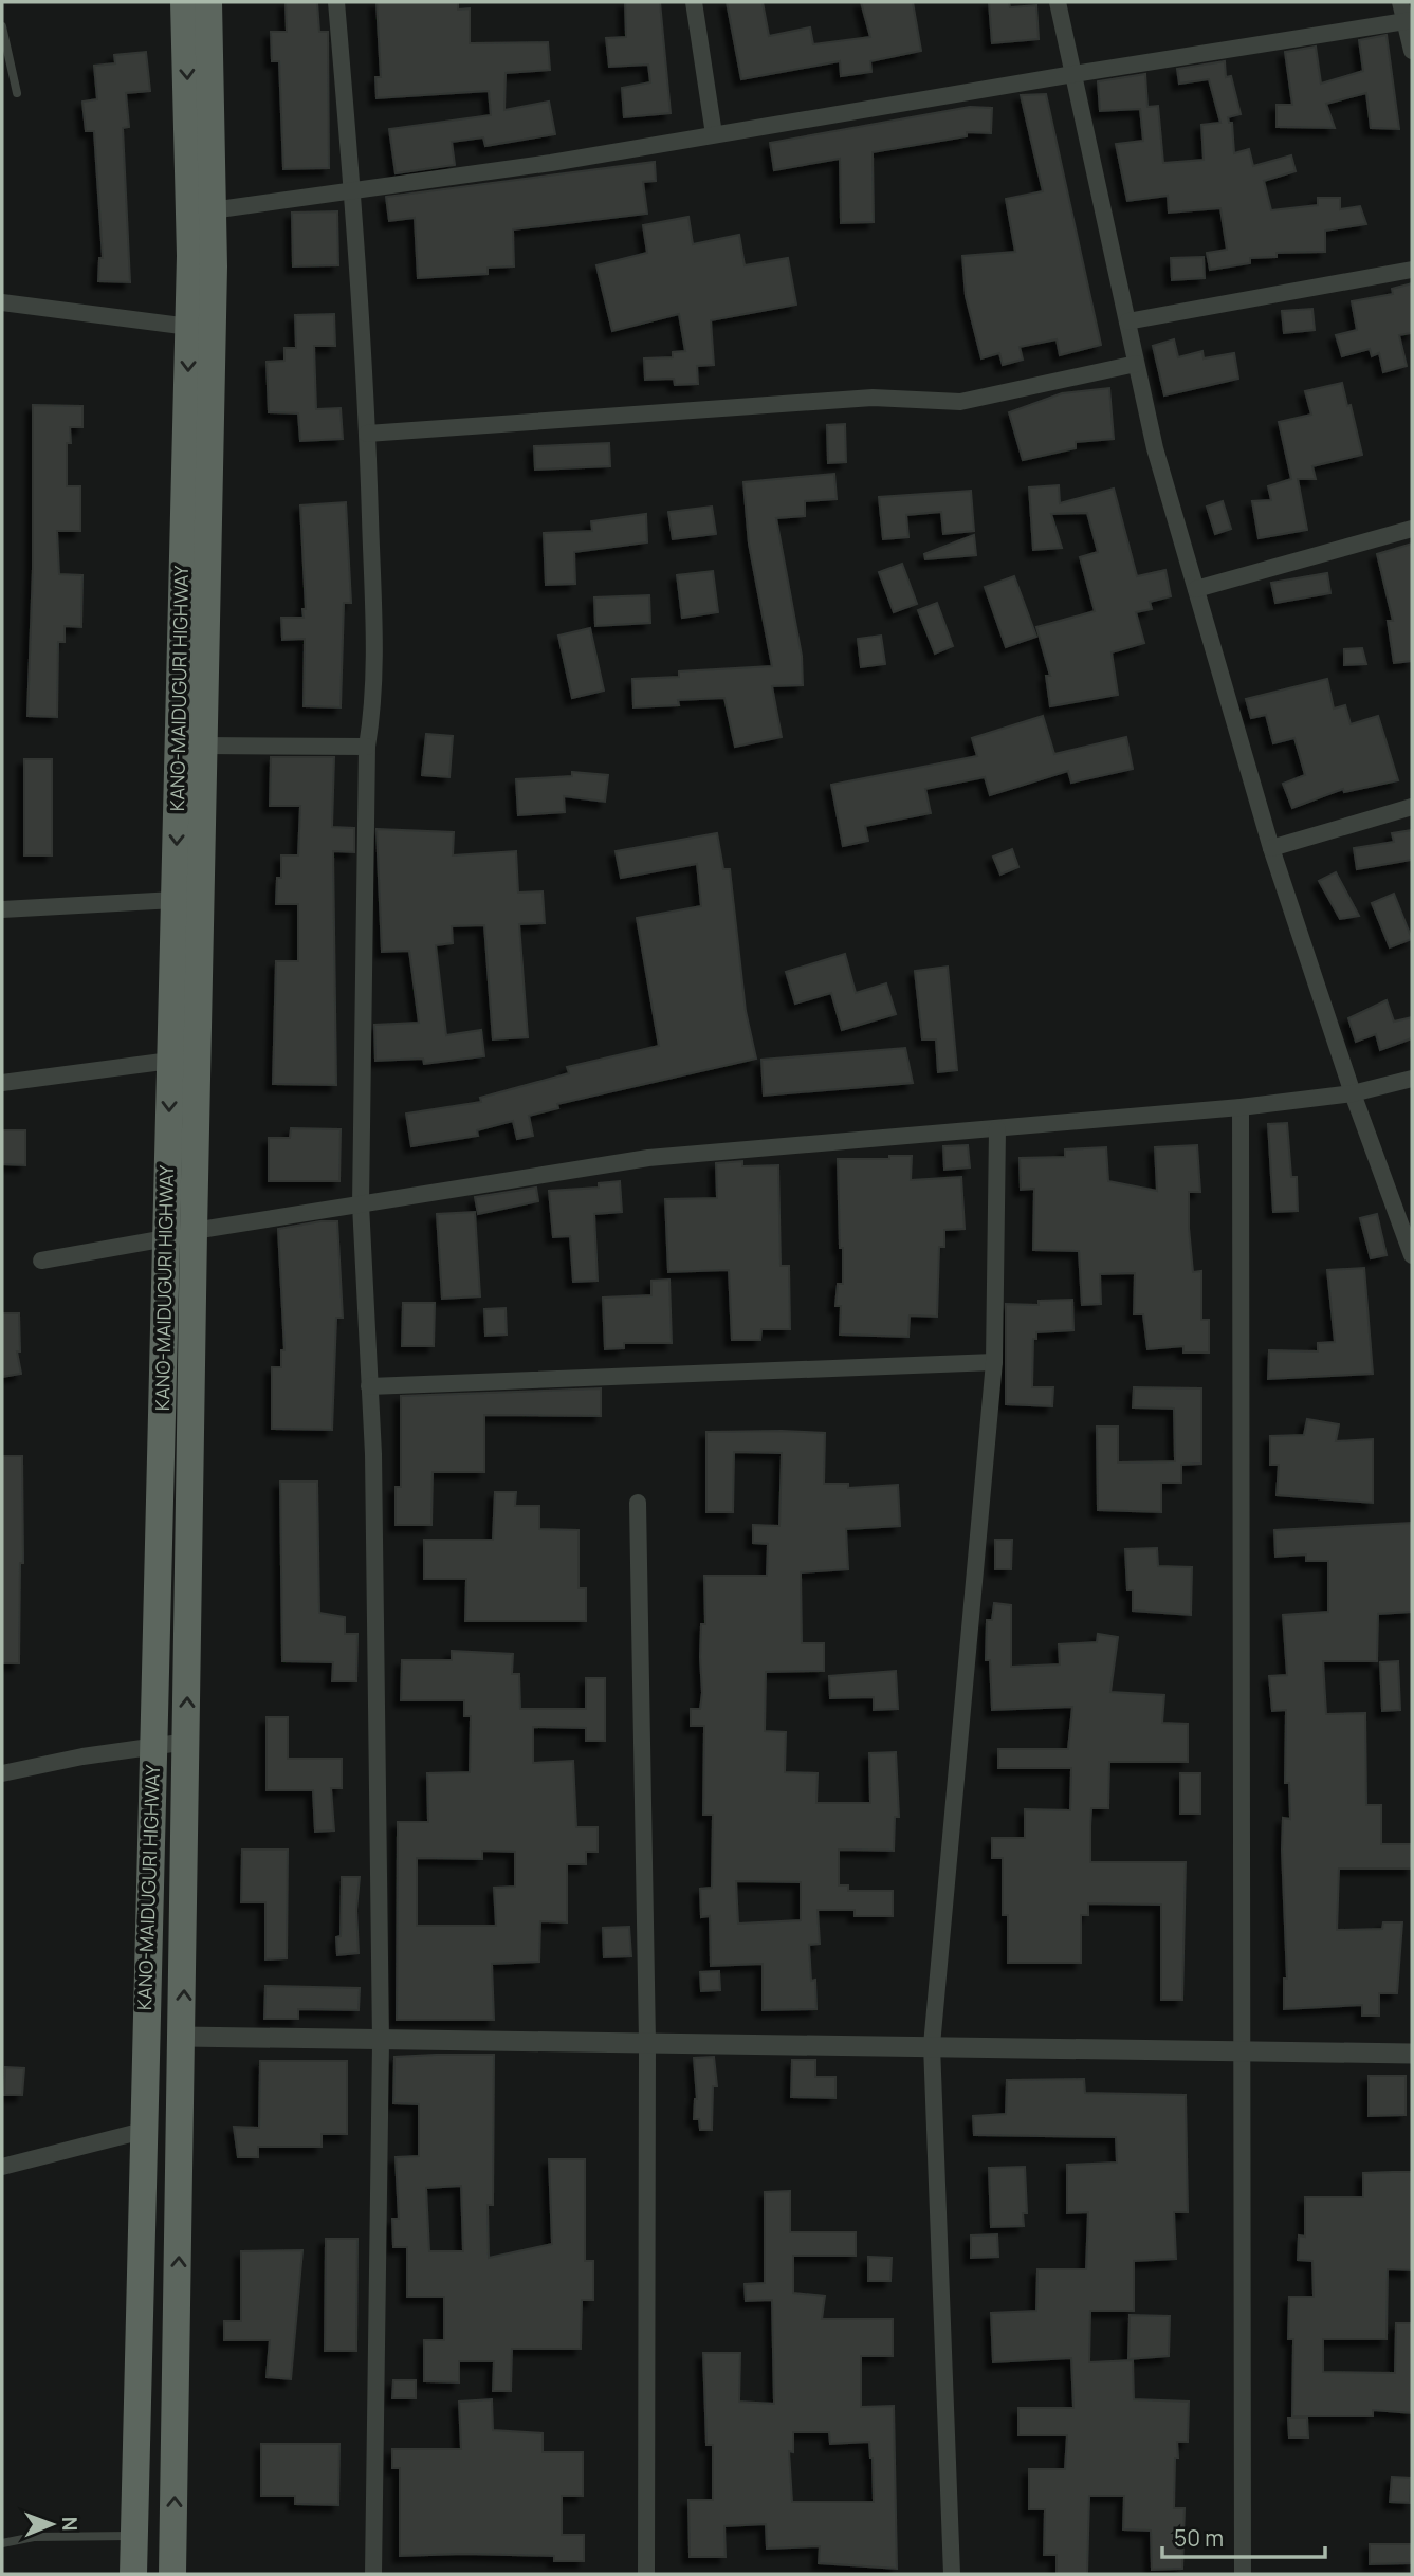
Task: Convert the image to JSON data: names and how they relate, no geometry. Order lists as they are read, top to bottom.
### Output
{
  "streets": {
    "highway": ["KANO-MAIDUGURI HIGHWAY"]
  },
  "scale_bar": "50 m",
  "north": "right"
}
